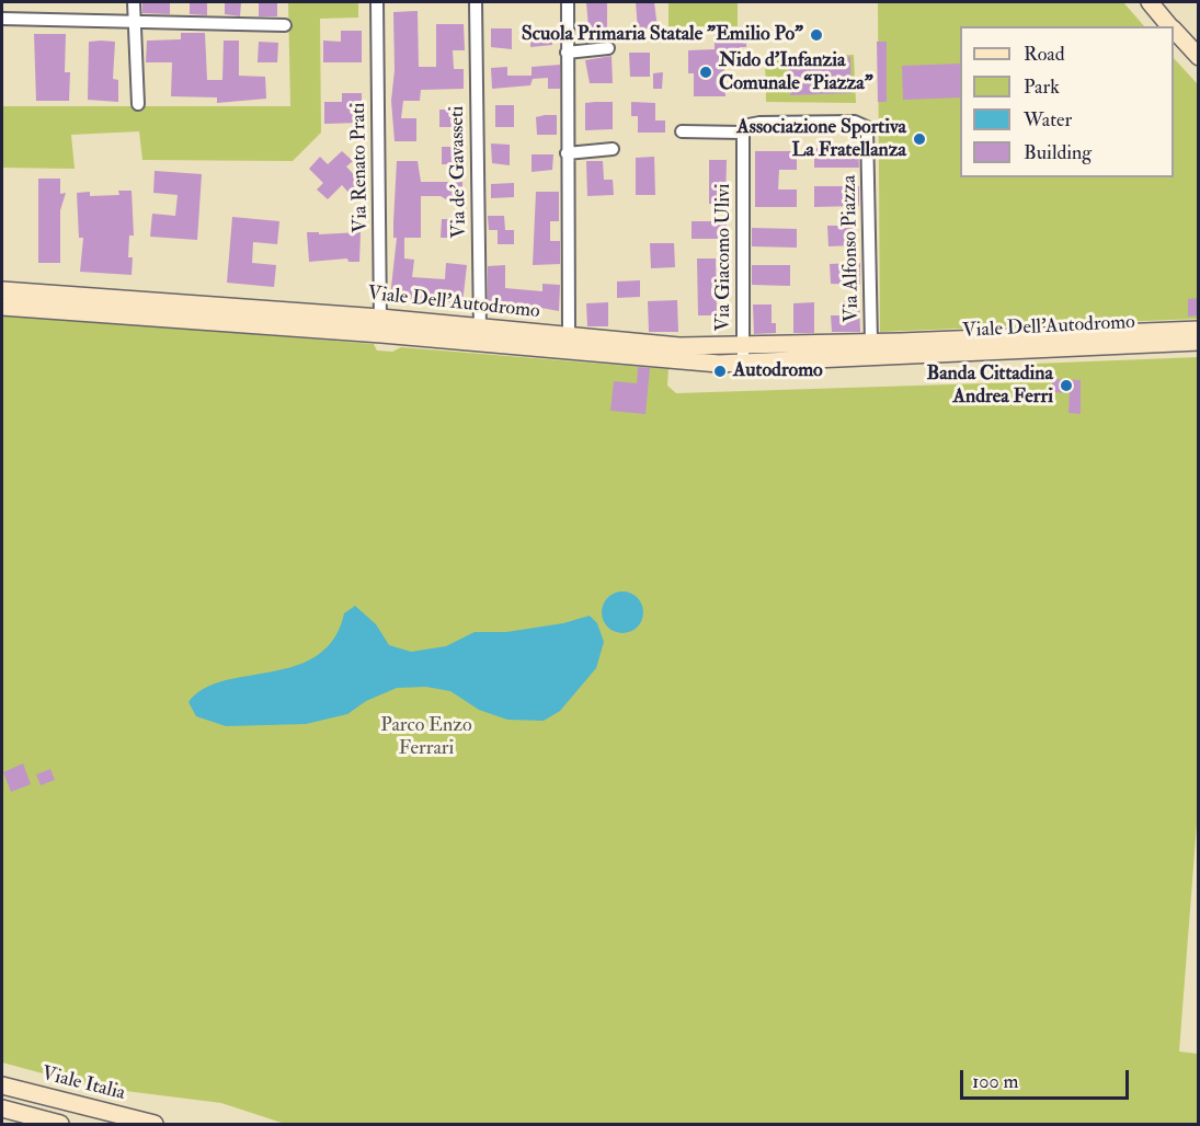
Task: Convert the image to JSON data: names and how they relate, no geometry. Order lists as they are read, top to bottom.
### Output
{
  "streets": {
    "street": [
      "Via Renato Prati",
      "Via de’ Gavasseti",
      "Via Alfonso Piazza",
      "Via Giacomo Ulivi",
      "Viale Dell'Autodromo",
      "Viale Italia"
    ]
  },
  "crossings": [
    ["Via Renato Prati", "Viale Dell'Autodromo"],
    ["Via de’ Gavasseti", "Viale Dell'Autodromo"],
    ["Via Alfonso Piazza", "Via Giacomo Ulivi"],
    ["Via Alfonso Piazza", "Viale Dell'Autodromo"],
    ["Via Giacomo Ulivi", "Viale Dell'Autodromo"]
  ],
  "parks": ["Parco Enzo Ferrari"],
  "places": [
    "Scuola Primaria Statale \"Emilio Po\"",
    "Nido d’Infanzia Comunale “Piazza”",
    "Associazione Sportiva La Fratellanza",
    "Autodromo",
    "Banda Cittadina Andrea Ferri"
  ],
  "legend": [
    "Road",
    "Park",
    "Water",
    "Building"
  ],
  "scale_bar": "100 m"
}
